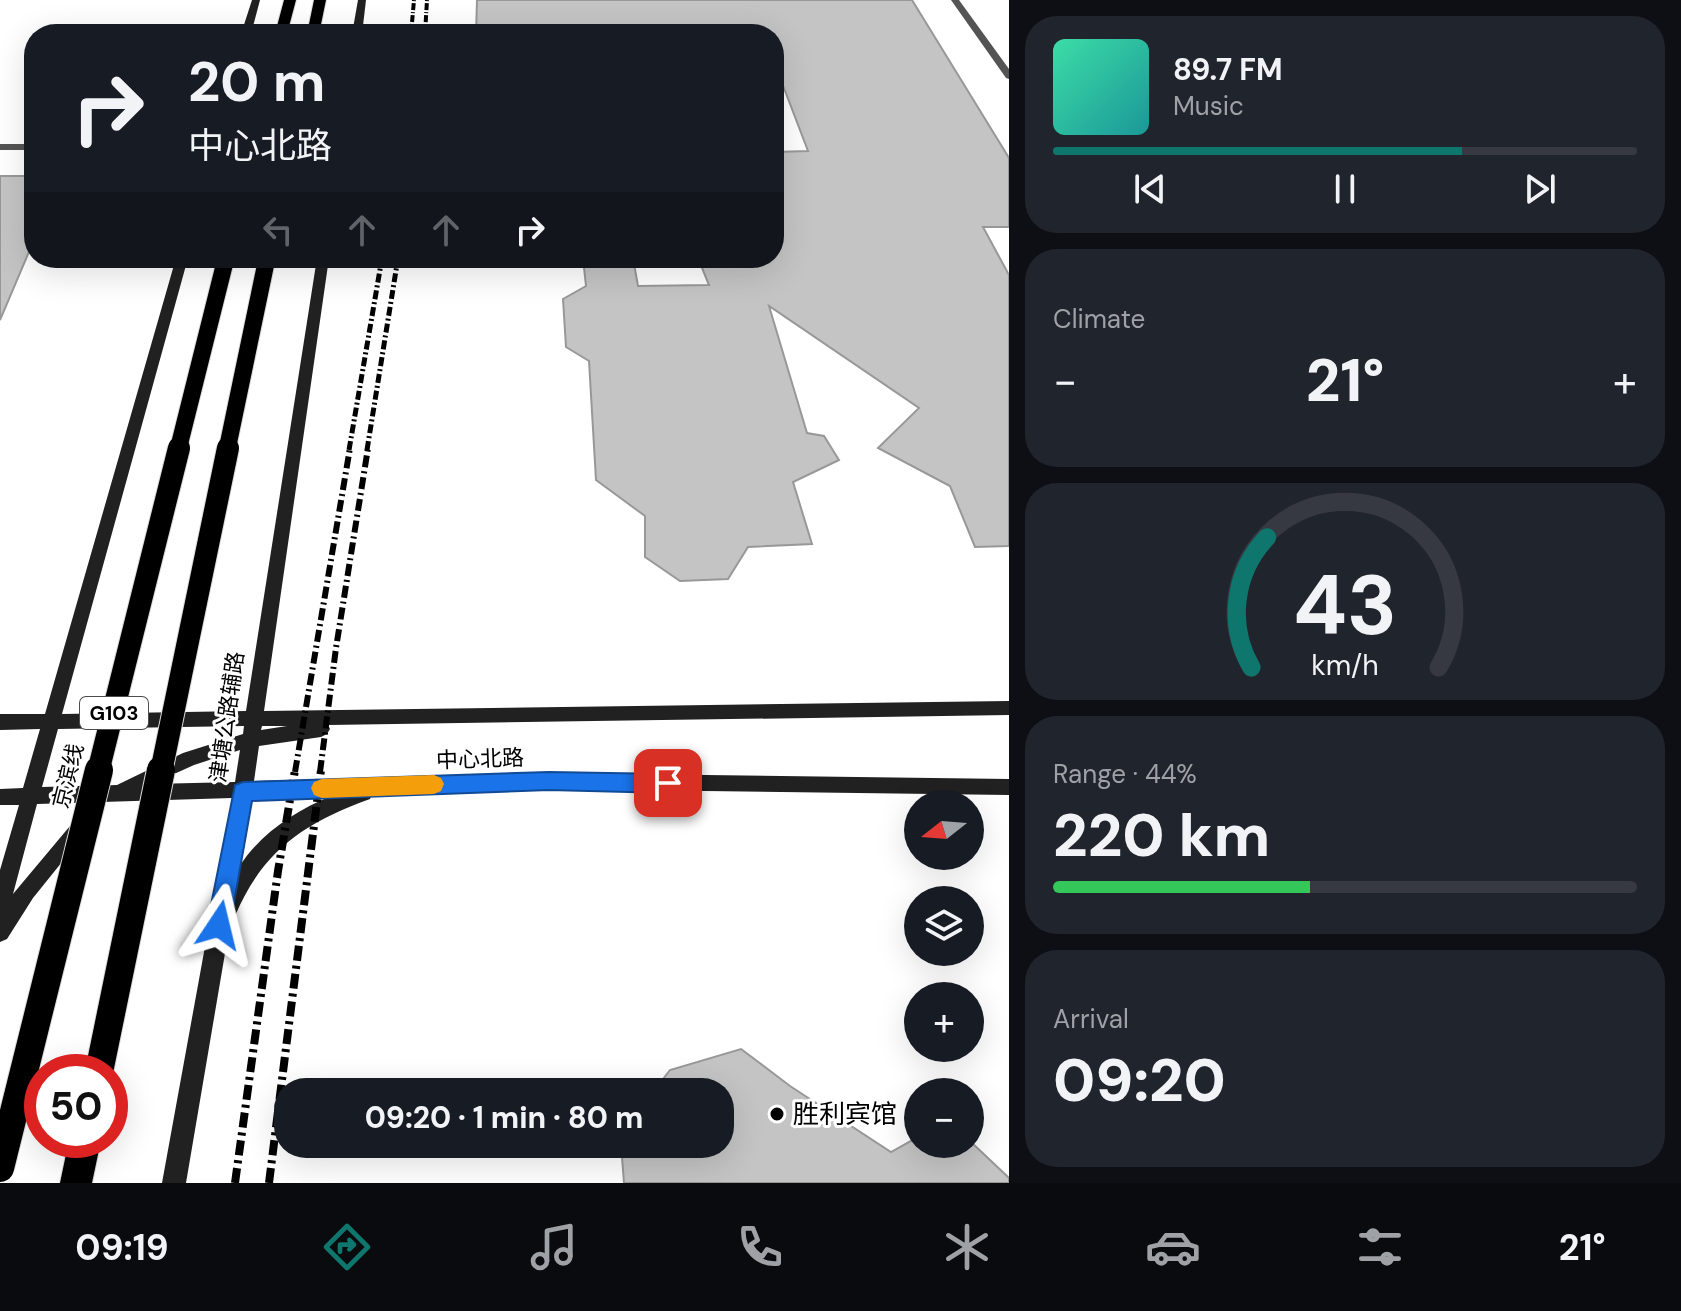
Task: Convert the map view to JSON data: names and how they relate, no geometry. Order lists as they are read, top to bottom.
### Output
{
  "streets": {
    "highway": ["G103", "京滨线"],
    "main road": ["津塘公路辅路", "中心北路"]
  },
  "crossings": [
    ["津塘公路辅路", "中心北路"]
  ],
  "places": ["胜利宾馆"],
  "north": "left",
  "page": {
    "turn": ["20 m", "中心北路"],
    "song": ["89.7 FM", "Music"],
    "tile": [
      "Climate",
      ["Range · 44%", "220 km"],
      ["Arrival", "09:20"]
    ],
    "heat": ["−", "21°", "+"],
    "map_buttons": ["+", "−"],
    "limit": "50",
    "trip": "09:20 · 1 min · 80 m",
    "tabs": ["09:19", "21°"],
    "gauge": ["43", "km/h"]
  }
}
